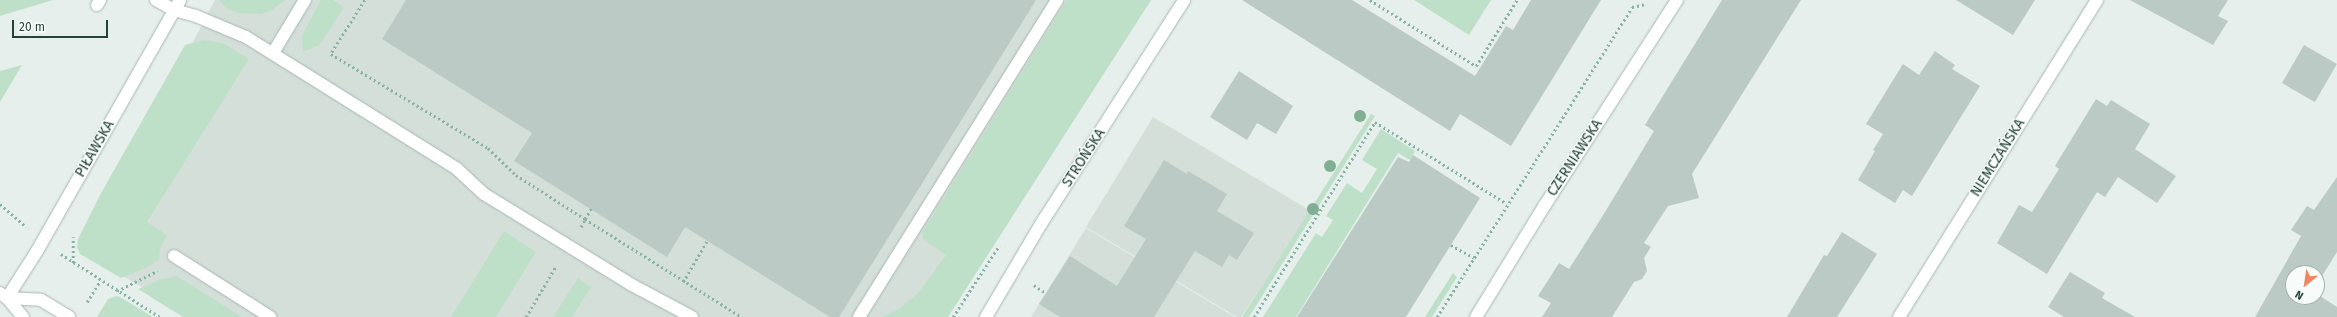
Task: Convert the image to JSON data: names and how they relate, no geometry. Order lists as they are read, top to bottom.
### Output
{
  "streets": {
    "street": [
      "PIŁAWSKA",
      "STROŃSKA",
      "CZERNIAWSKA",
      "NIEMCZAŃSKA"
    ]
  },
  "scale_bar": "20 m",
  "north": "bottom left"
}
